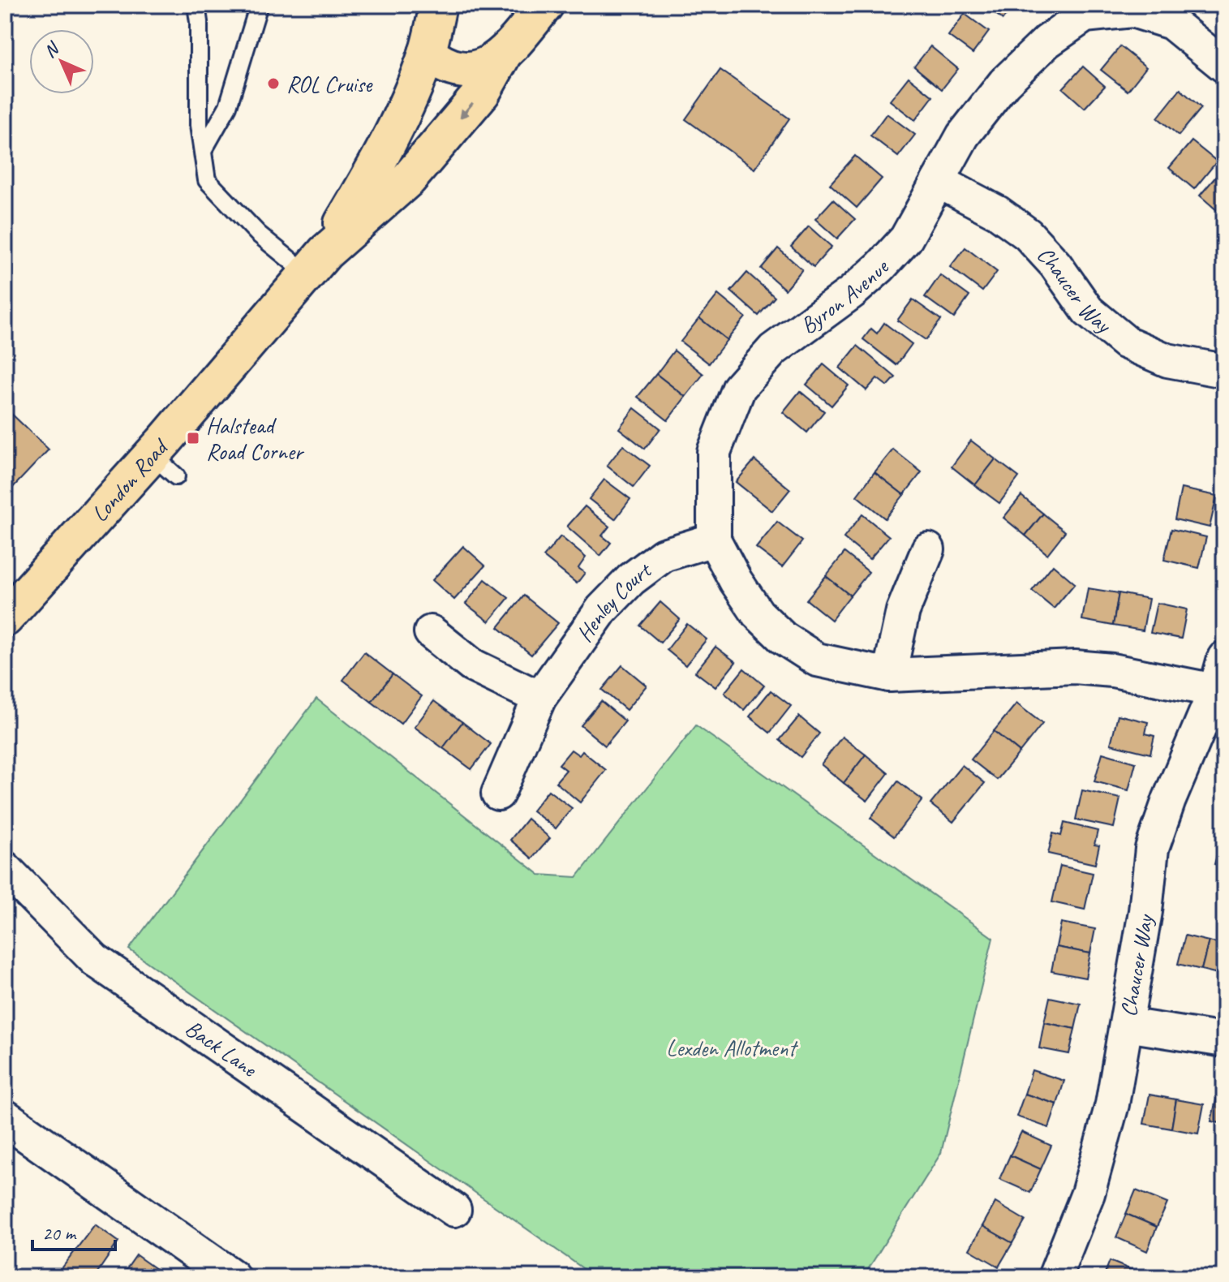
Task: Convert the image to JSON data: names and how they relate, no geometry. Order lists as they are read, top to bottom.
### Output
{
  "streets": {
    "main road": ["London Road"],
    "street": [
      "Chaucer Way",
      "Byron Avenue",
      "Henley Court",
      "Back Lane"
    ]
  },
  "crossings": [
    ["Chaucer Way", "Byron Avenue"],
    ["Byron Avenue", "Henley Court"]
  ],
  "parks": ["Lexden Allotment"],
  "places": {
    "other": ["ROL Cruise"],
    "transit": ["Halstead Road Corner"]
  },
  "scale_bar": "20 m",
  "north": "top left"
}
